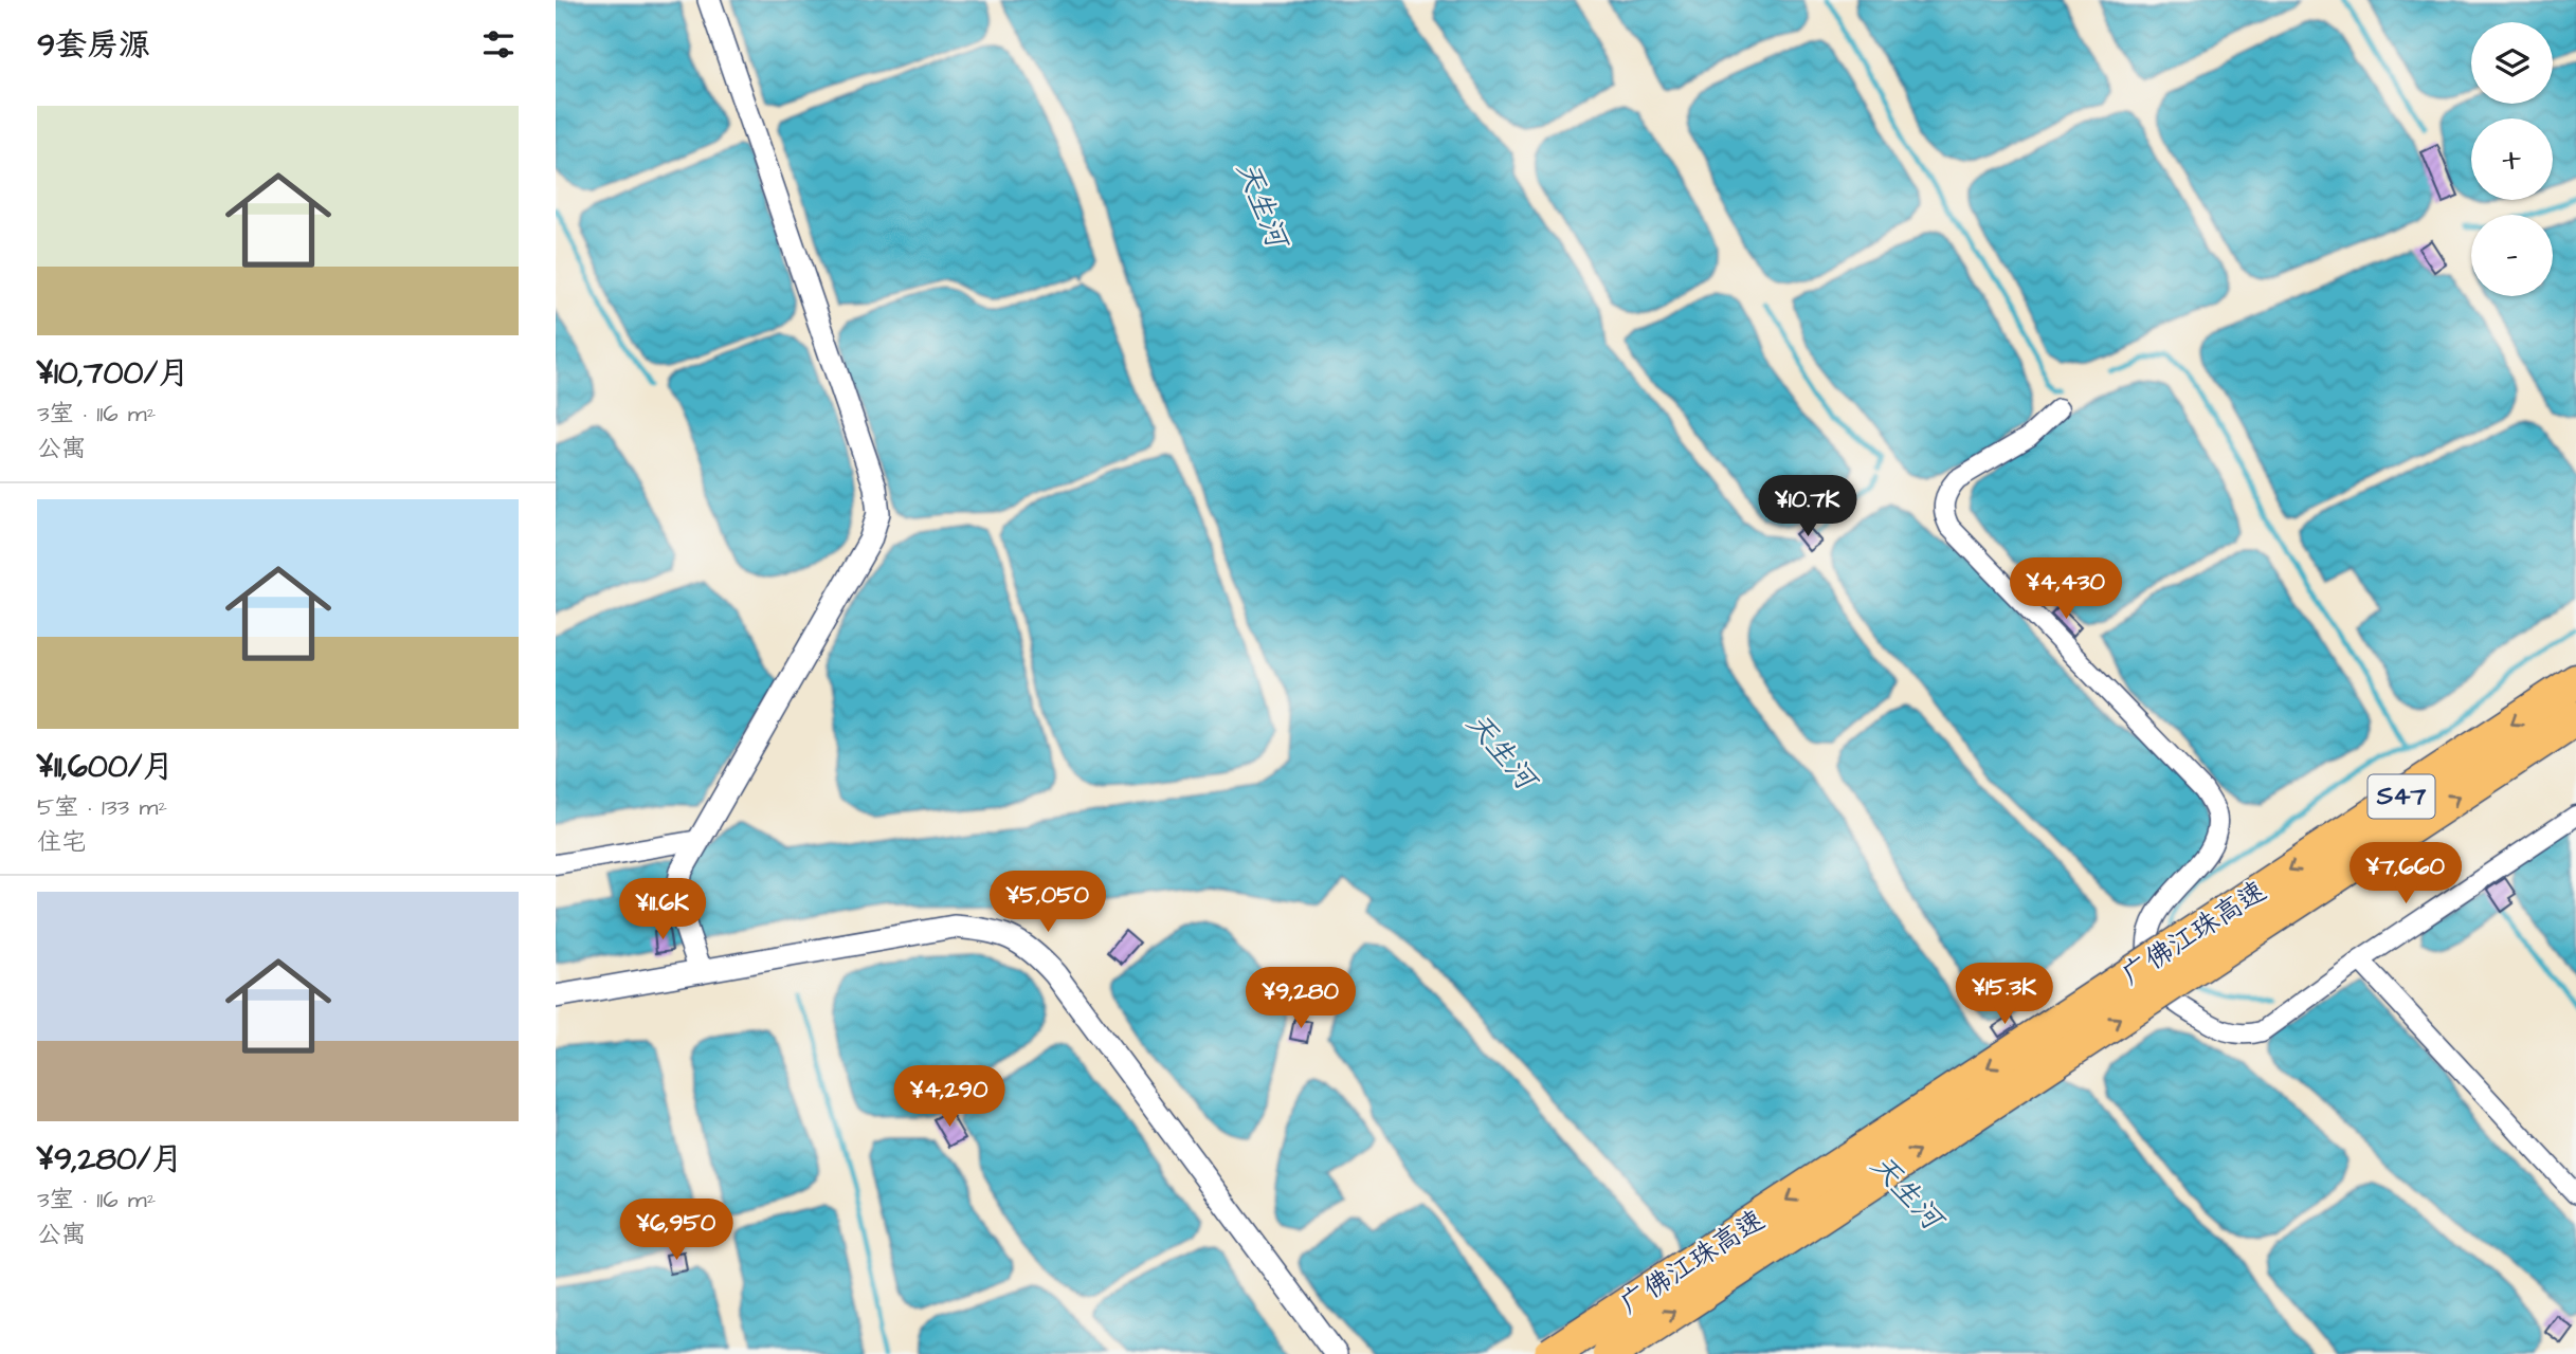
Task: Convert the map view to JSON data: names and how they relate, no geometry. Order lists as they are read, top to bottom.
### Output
{
  "streets": {
    "highway": ["S47", "广佛江珠高速"]
  },
  "water": ["天生河"],
  "page": {
    "heading": "9套房源",
    "map_buttons": ["+", "−"],
    "list": [
      {
        "name": "¥10,700/月",
        "note": "3室 · 116 m² · 公寓"
      },
      {
        "name": "¥11,600/月",
        "note": "5室 · 133 m² · 住宅"
      },
      {
        "name": "¥9,280/月",
        "note": "3室 · 116 m² · 公寓"
      }
    ],
    "price": [
      "¥10.7K",
      "¥4,430",
      "¥7,660",
      "¥5,050",
      "¥11.6K",
      "¥15.3K",
      "¥9,280",
      "¥4,290",
      "¥6,950"
    ]
  }
}
